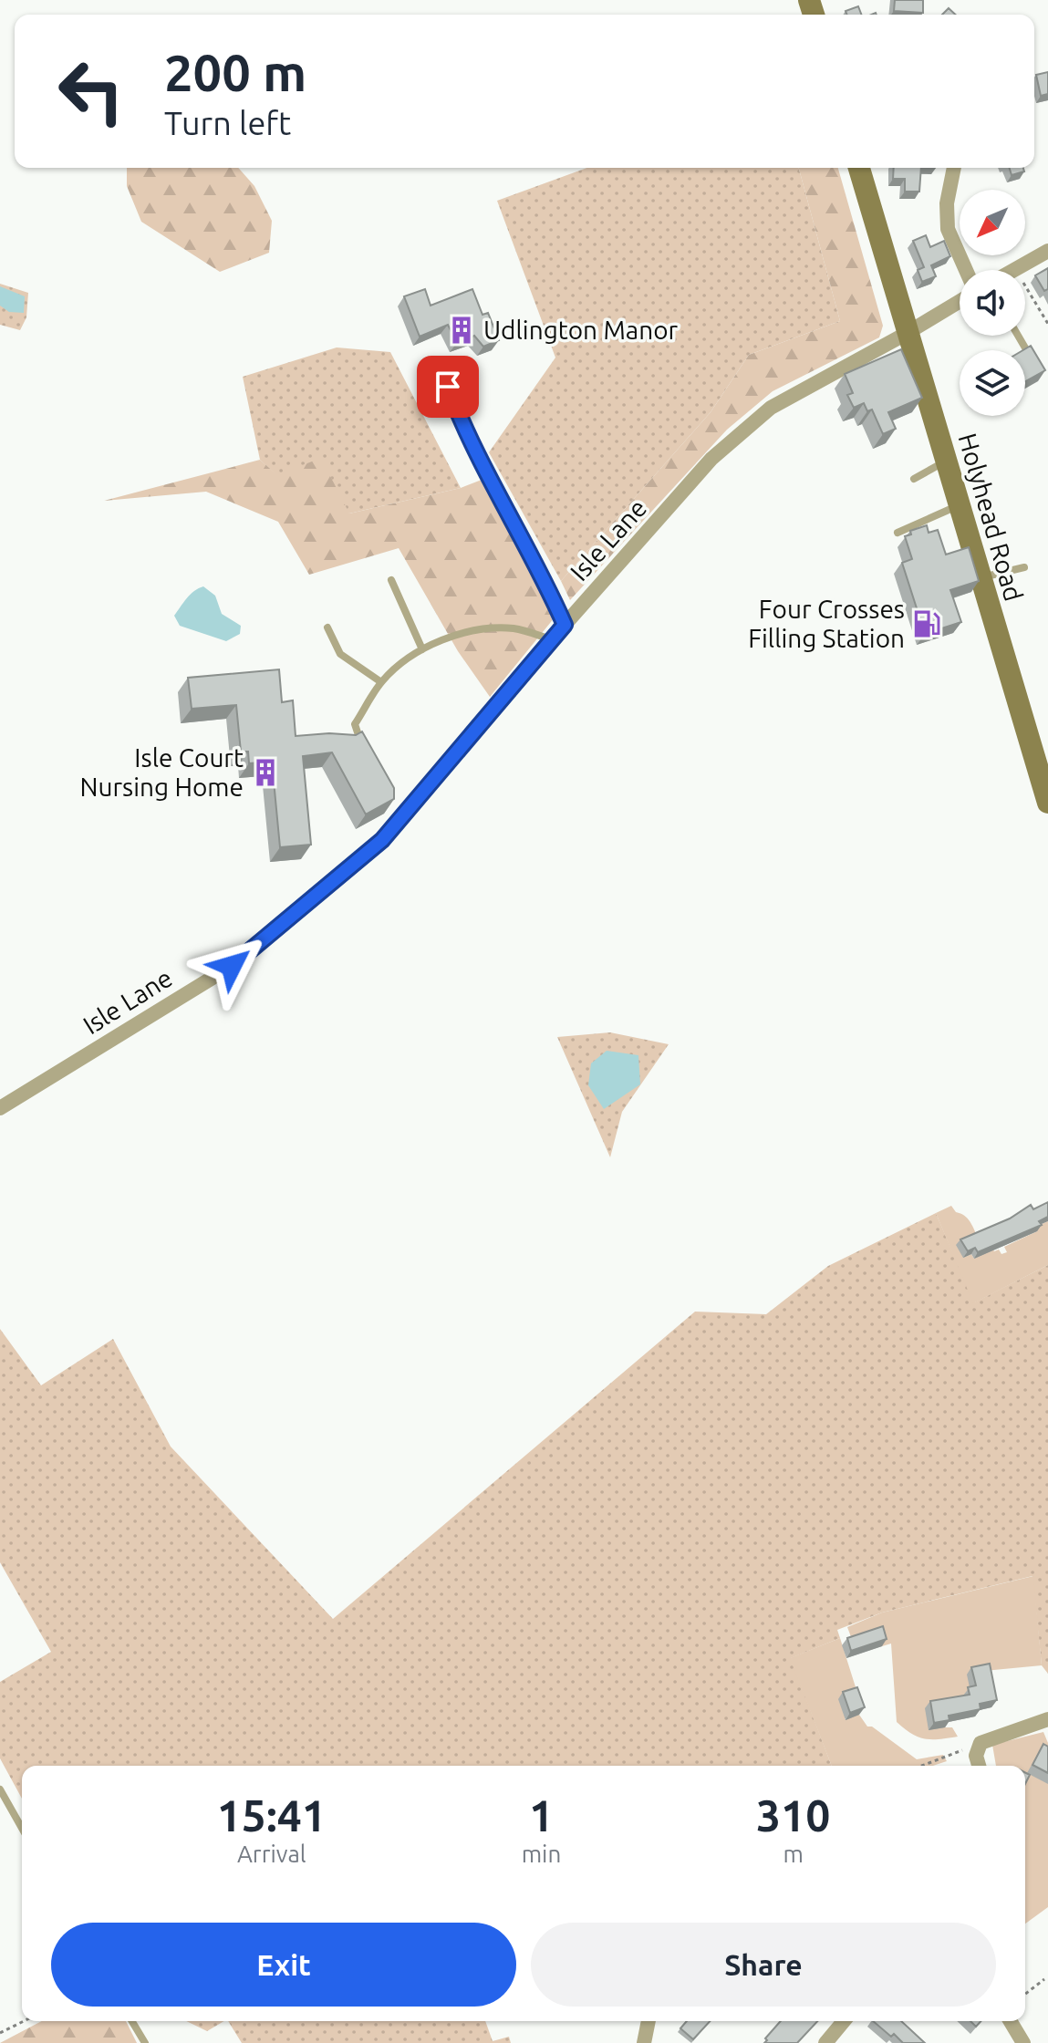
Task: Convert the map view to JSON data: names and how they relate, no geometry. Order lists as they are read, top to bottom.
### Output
{
  "streets": {
    "main road": ["Holyhead Road"],
    "street": ["Isle Lane"]
  },
  "crossings": [
    ["Holyhead Road", "Isle Lane"]
  ],
  "places": {
    "building": ["Udlington Manor", "Isle Court Nursing Home"],
    "fuel station": ["Four Crosses Filling Station"]
  },
  "north": "bottom left",
  "page": {
    "turn": ["200 m", "Turn left"],
    "eta": [
      "15:41",
      "Arrival",
      "1",
      "min",
      "310",
      "m"
    ],
    "buttons": ["Exit", "Share"]
  }
}
